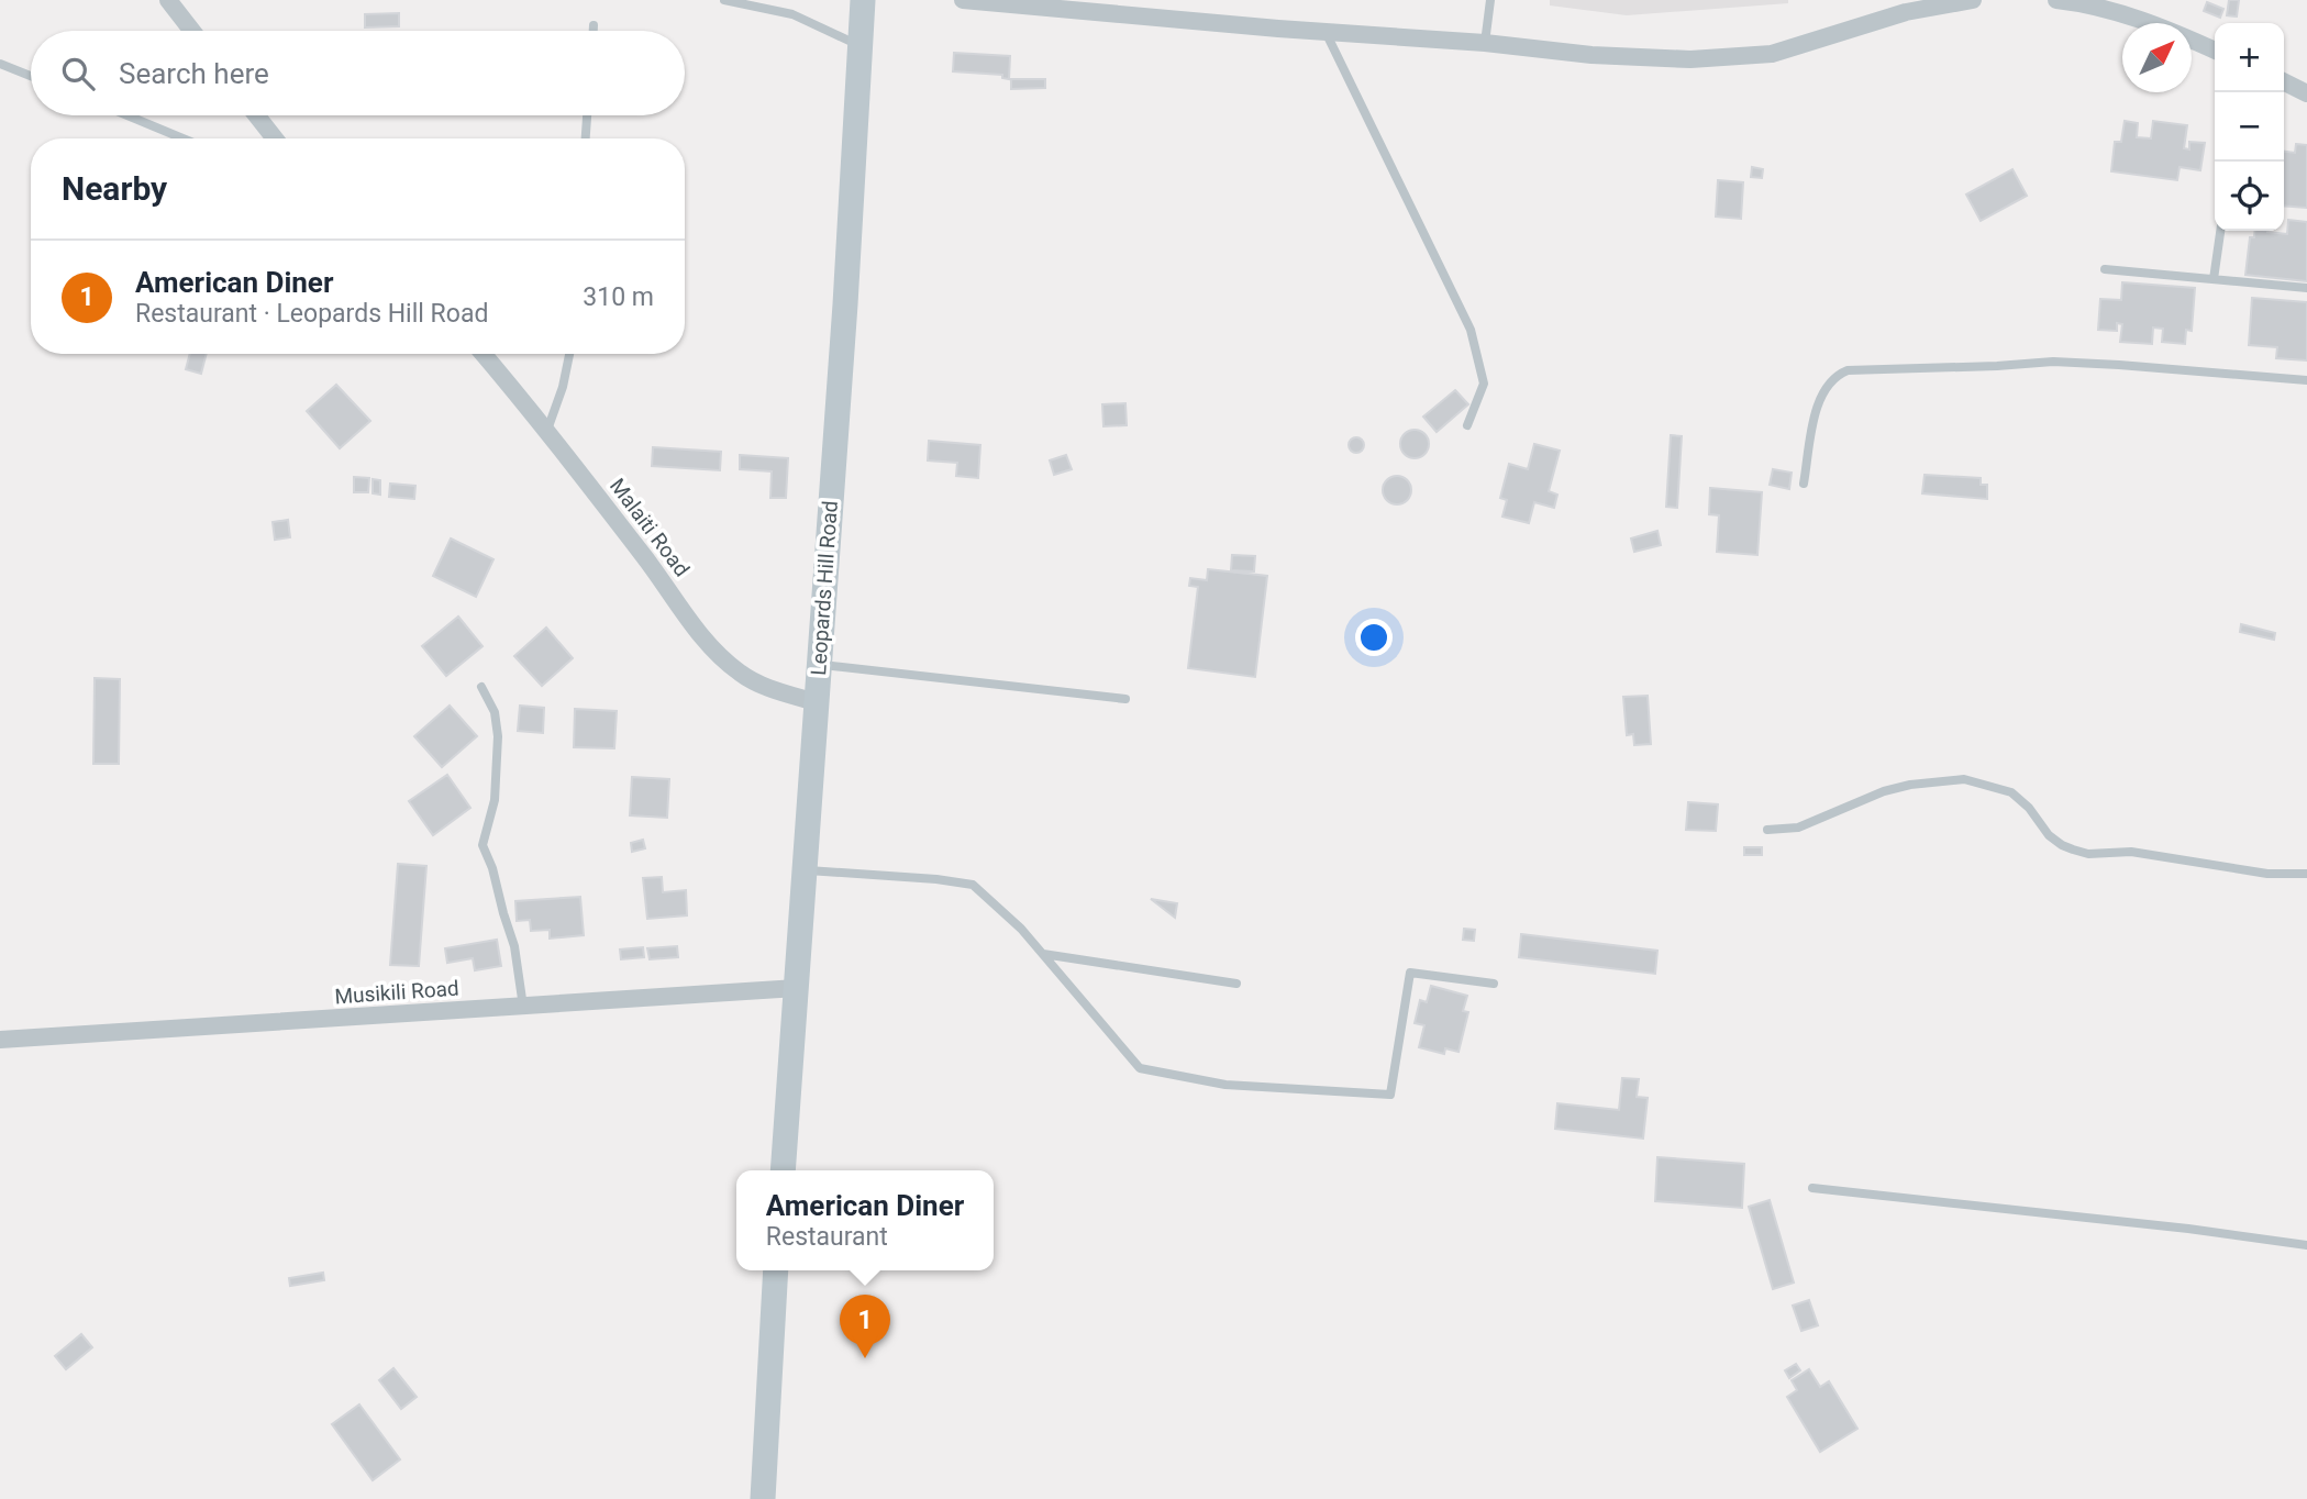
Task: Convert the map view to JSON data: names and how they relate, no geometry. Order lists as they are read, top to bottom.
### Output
{
  "streets": {
    "main road": ["Leopards Hill Road"],
    "street": ["Malaiti Road", "Musikili Road"]
  },
  "crossings": [
    ["Malaiti Road", "Leopards Hill Road"],
    ["Leopards Hill Road", "Musikili Road"]
  ],
  "north": "top right",
  "page": {
    "map_buttons": ["+", "−"],
    "search": "Search here",
    "heading": "Nearby",
    "list": [
      {
        "mark": "1",
        "name": "American Diner",
        "note": "Restaurant · Leopards Hill Road",
        "value": "310 m"
      }
    ],
    "popup": ["American Diner", "Restaurant"],
    "pins": "1"
  }
}
